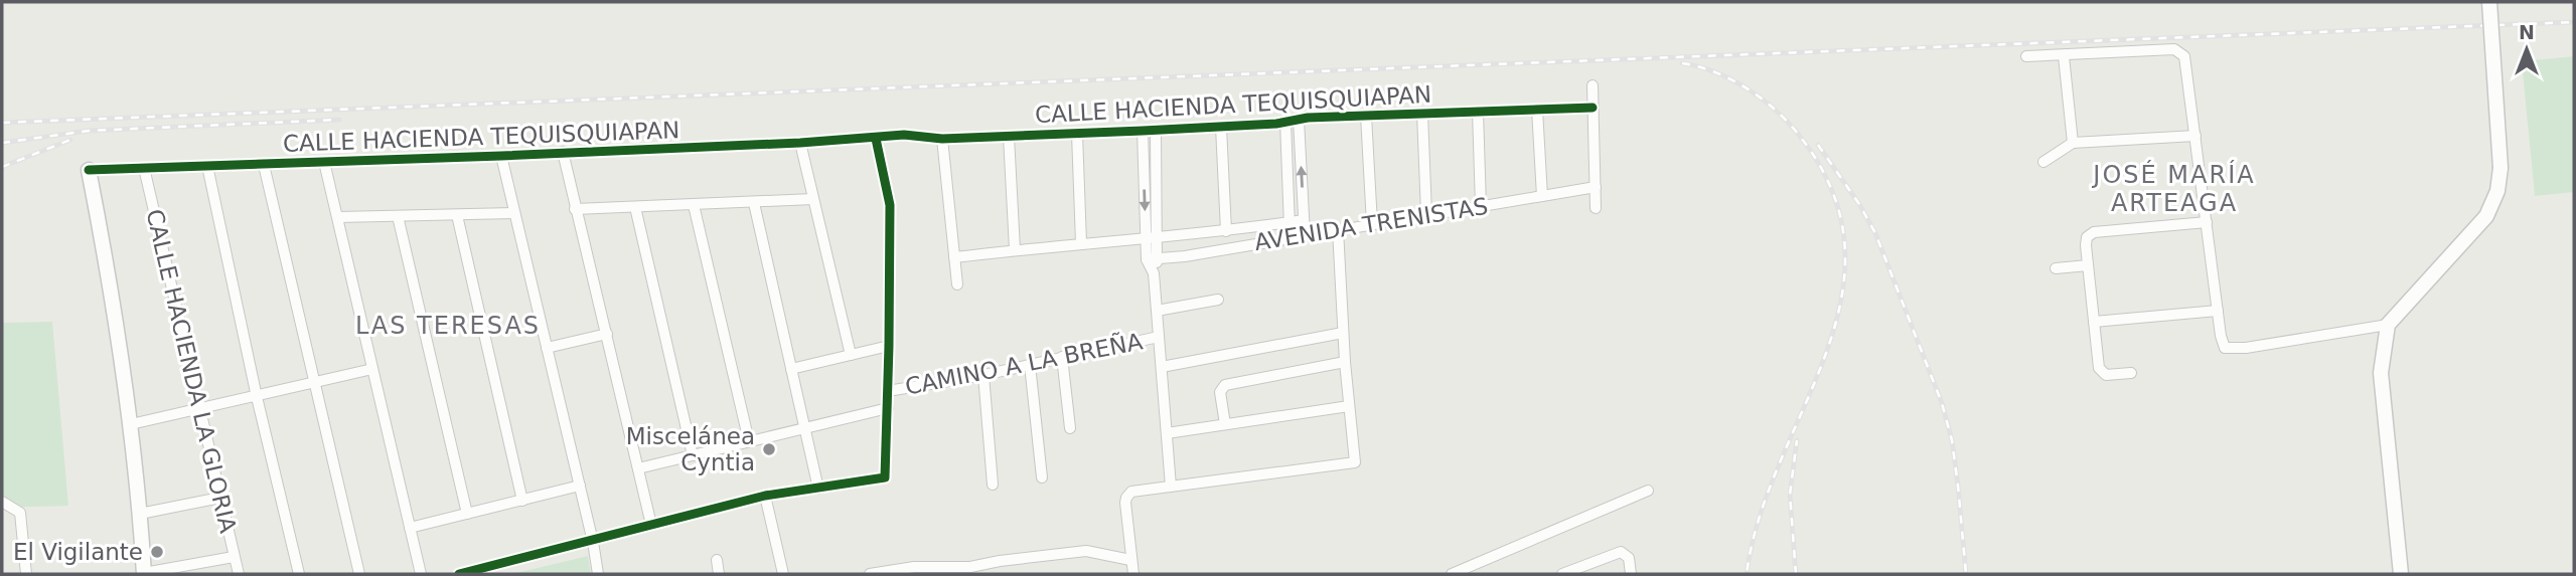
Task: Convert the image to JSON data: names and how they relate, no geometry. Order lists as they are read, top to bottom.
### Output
{
  "streets": {
    "street": [
      "CALLE HACIENDA TEQUISQUIAPAN",
      "AVENIDA TRENISTAS",
      "CAMINO A LA BREÑA",
      "CALLE HACIENDA LA GLORIA"
    ]
  },
  "crossings": [
    ["CALLE HACIENDA TEQUISQUIAPAN", "CALLE HACIENDA LA GLORIA"]
  ],
  "districts": ["JOSÉ MARÍA ARTEAGA", "LAS TERESAS"],
  "places": ["Miscelánea Cyntia", "El Vigilante"],
  "north": "top"
}
